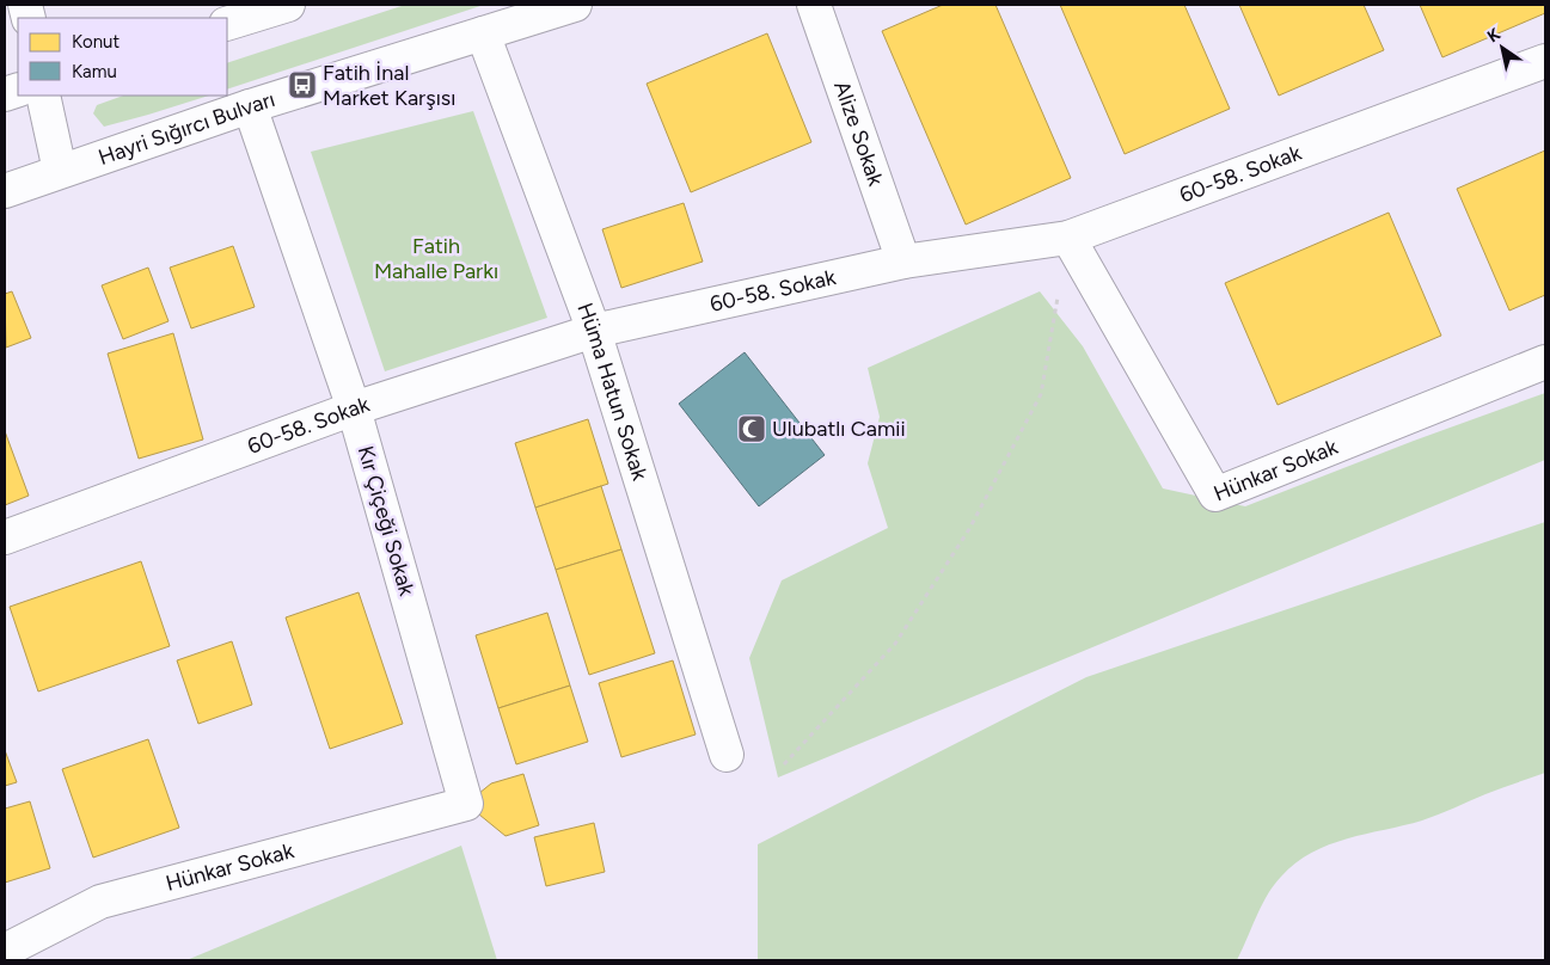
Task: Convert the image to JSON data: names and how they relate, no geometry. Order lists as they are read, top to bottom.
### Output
{
  "streets": {
    "street": [
      "Hayri Sığırcı Bulvarı",
      "Alize Sokak",
      "60-58. Sokak",
      "Hüma Hatun Sokak",
      "Hünkar Sokak",
      "Kır Çiçeği Sokak"
    ]
  },
  "crossings": [
    ["Hayri Sığırcı Bulvarı", "Hüma Hatun Sokak"],
    ["Hayri Sığırcı Bulvarı", "Kır Çiçeği Sokak"],
    ["Alize Sokak", "60-58. Sokak"],
    ["60-58. Sokak", "Hüma Hatun Sokak"],
    ["60-58. Sokak", "Hünkar Sokak"],
    ["60-58. Sokak", "Kır Çiçeği Sokak"],
    ["Hünkar Sokak", "Kır Çiçeği Sokak"]
  ],
  "parks": ["Fatih Mahalle Parkı"],
  "places": {
    "bus stop": ["Fatih İnal Market Karşısı"],
    "mosque": ["Ulubatlı Camii"]
  },
  "legend": ["Konut", "Kamu"],
  "north": "top left"
}
